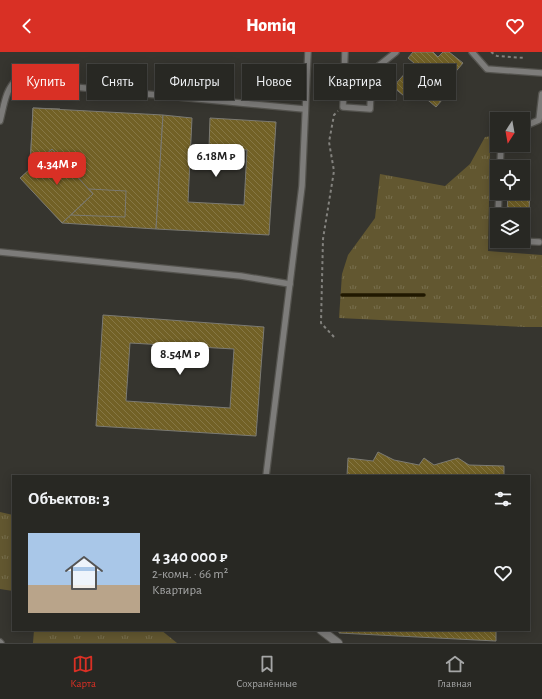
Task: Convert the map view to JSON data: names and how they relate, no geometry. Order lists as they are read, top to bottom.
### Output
{
  "north": "bottom",
  "page": {
    "header": "Homiq",
    "chip": [
      "Купить",
      "Снять",
      "Фильтры",
      "Новое",
      "Квартира",
      "Дом"
    ],
    "price": ["6.18M ₽", "4.34M ₽", "8.54M ₽"],
    "heading": "Объектов: 3",
    "list": [
      {
        "name": "4 340 000 ₽",
        "note": "2-комн. · 66 m² · Квартира"
      }
    ],
    "tabs": ["Карта", "Сохранённые", "Главная"]
  }
}
